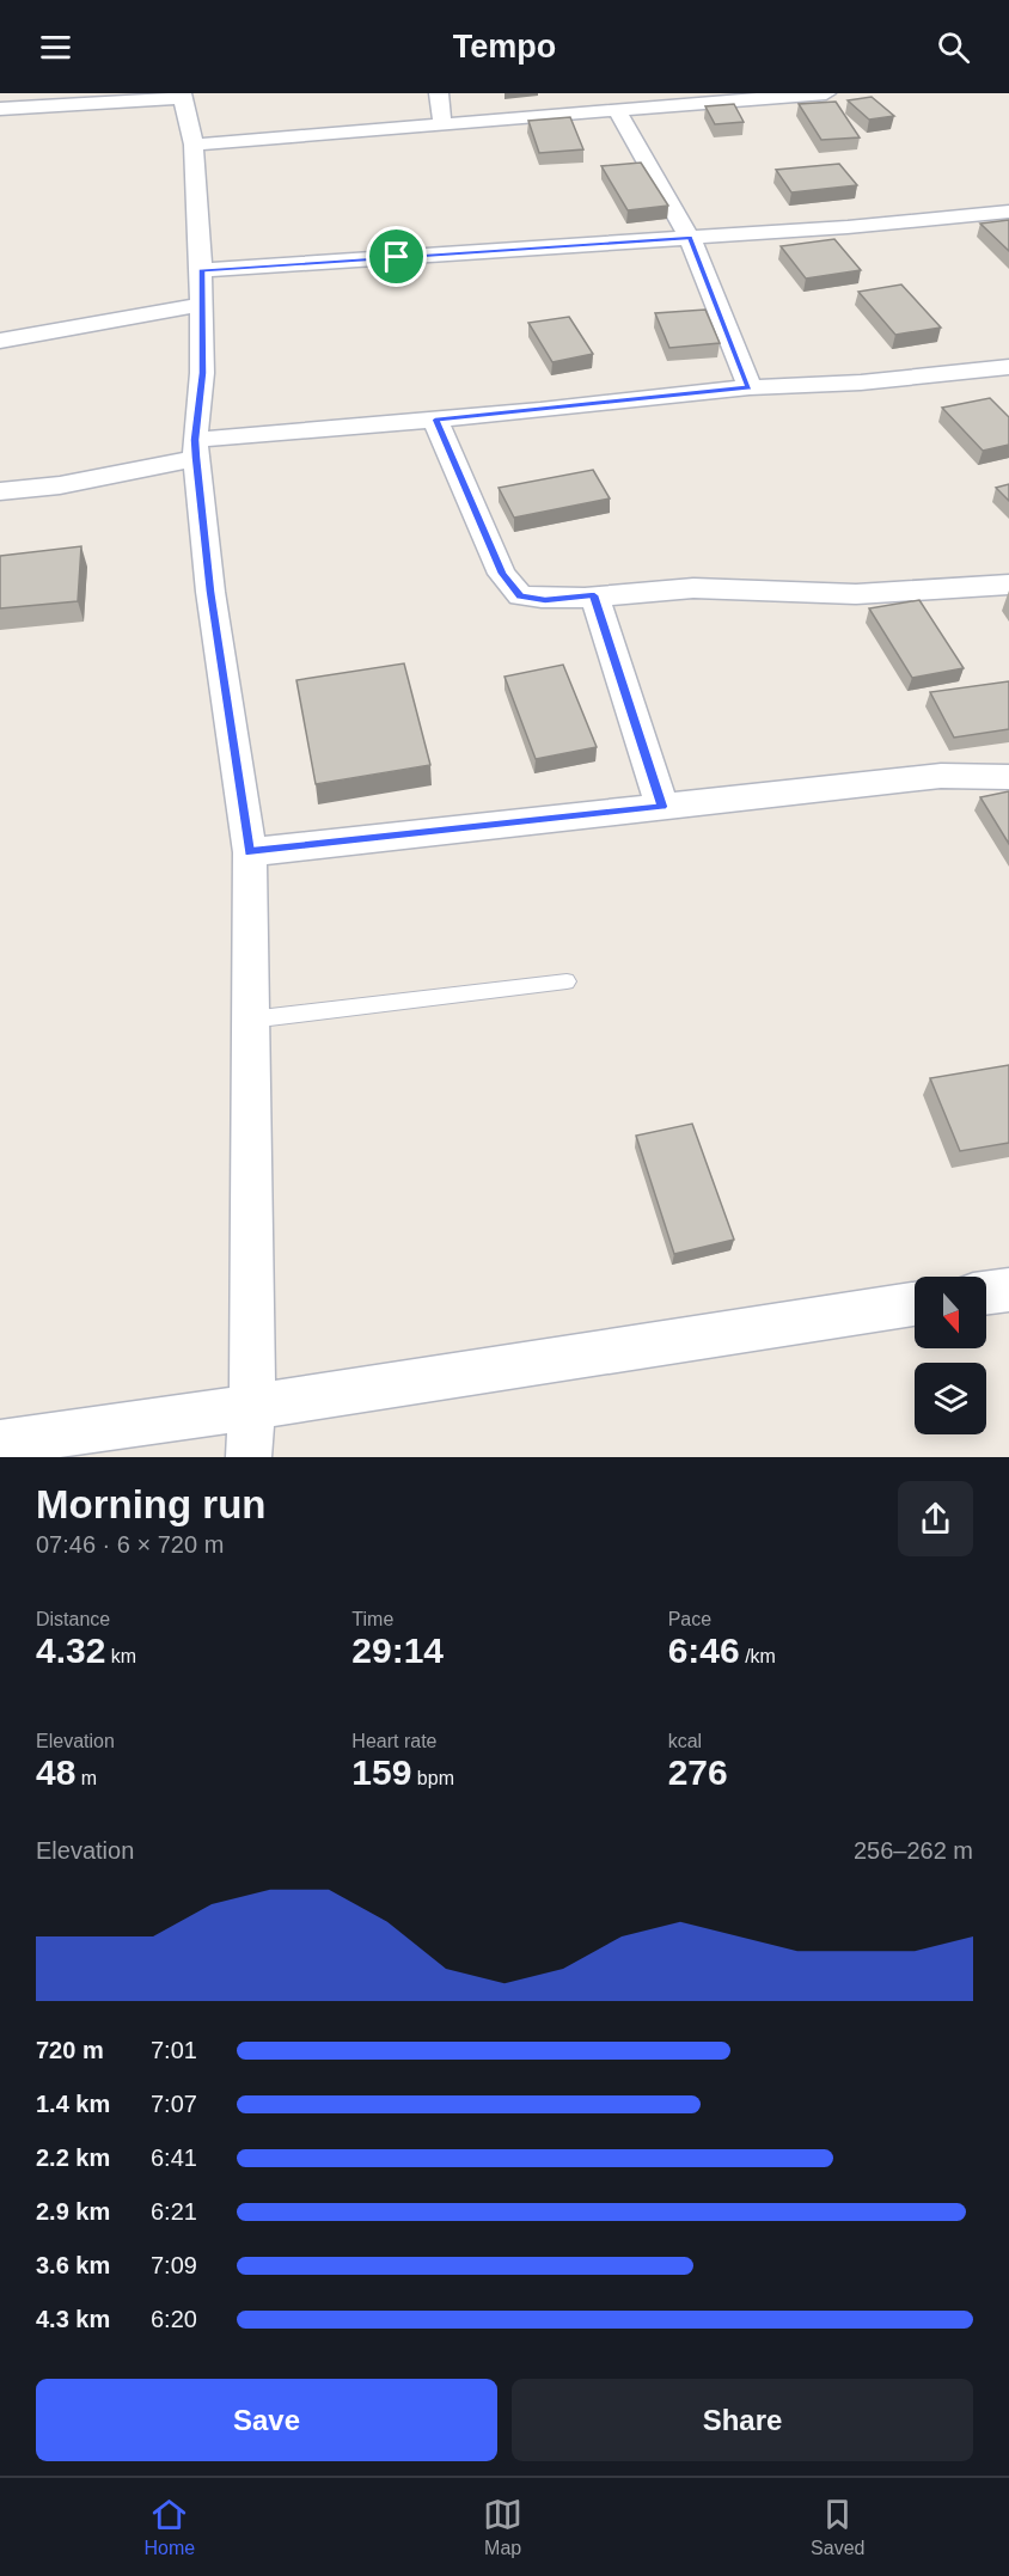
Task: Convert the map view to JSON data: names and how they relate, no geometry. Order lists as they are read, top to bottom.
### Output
{
  "north": "bottom",
  "page": {
    "header": "Tempo",
    "heading": ["Morning run", "07:46 · 6 × 720 m"],
    "stats": [
      ["Distance", "4.32 km"],
      ["Time", "29:14"],
      ["Pace", "6:46 /km"],
      ["Elevation", "48 m"],
      ["Heart rate", "159 bpm"],
      ["kcal", "276"]
    ],
    "chart": ["Elevation", "256–262 m"],
    "list": [
      {
        "name": "720 m",
        "note": "7:01"
      },
      {
        "name": "1.4 km",
        "note": "7:07"
      },
      {
        "name": "2.2 km",
        "note": "6:41"
      },
      {
        "name": "2.9 km",
        "note": "6:21"
      },
      {
        "name": "3.6 km",
        "note": "7:09"
      },
      {
        "name": "4.3 km",
        "note": "6:20"
      }
    ],
    "buttons": ["Save", "Share"],
    "tabs": ["Home", "Map", "Saved"]
  }
}
